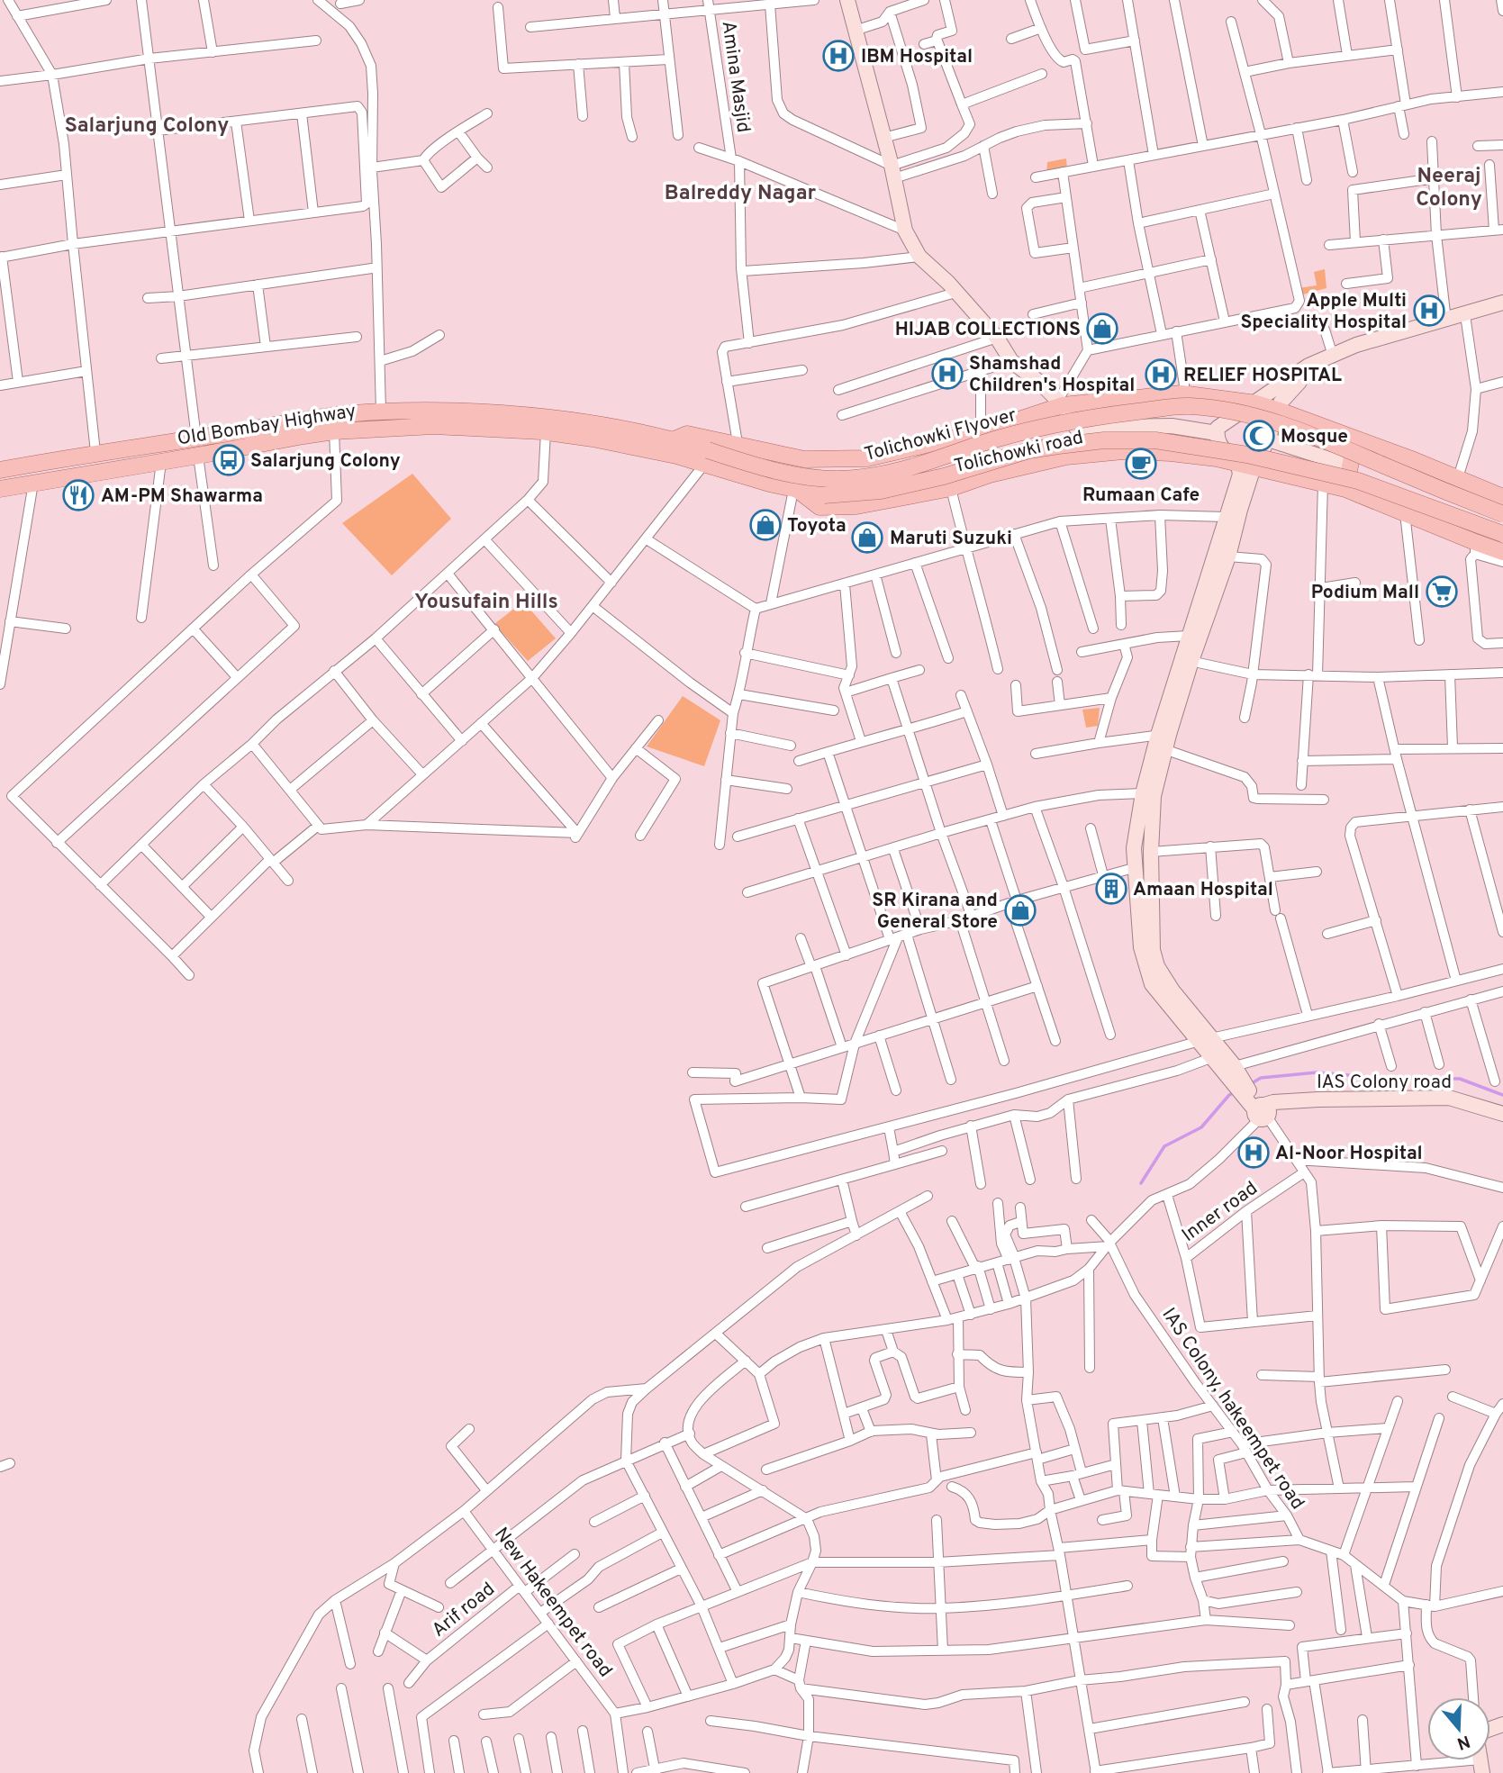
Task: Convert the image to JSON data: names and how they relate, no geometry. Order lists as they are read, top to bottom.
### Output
{
  "streets": {
    "main road": ["Old Bombay Highway", "Tolichowki Flyover", "Tolichowki road"],
    "street": [
      "Amina Masjid",
      "IAS Colony road",
      "Inner road",
      "IAS Colony, hakeempet road",
      "New Hakeempet road",
      "Arif road"
    ]
  },
  "crossings": [
    ["Old Bombay Highway", "Tolichowki Flyover"],
    ["Old Bombay Highway", "Tolichowki road"],
    ["Tolichowki Flyover", "Tolichowki road"],
    ["New Hakeempet road", "Arif road"]
  ],
  "districts": [
    "Salarjung Colony",
    "Neeraj Colony",
    "Balreddy Nagar",
    "Yousufain Hills"
  ],
  "places": {
    "hospital": [
      "IBM Hospital",
      "Apple Multi Speciality Hospital",
      "Shamshad Children's Hospital",
      "RELIEF HOSPITAL",
      "Al-Noor Hospital"
    ],
    "shop": [
      "HIJAB COLLECTIONS",
      "Toyota",
      "Maruti Suzuki",
      "SR Kirana and General Store"
    ],
    "mosque": ["Mosque"],
    "bus stop": ["Salarjung Colony"],
    "cafe": ["Rumaan Cafe"],
    "restaurant": ["AM-PM Shawarma"],
    "supermarket": ["Podium Mall"],
    "building": ["Amaan Hospital"]
  },
  "north": "bottom"
}
